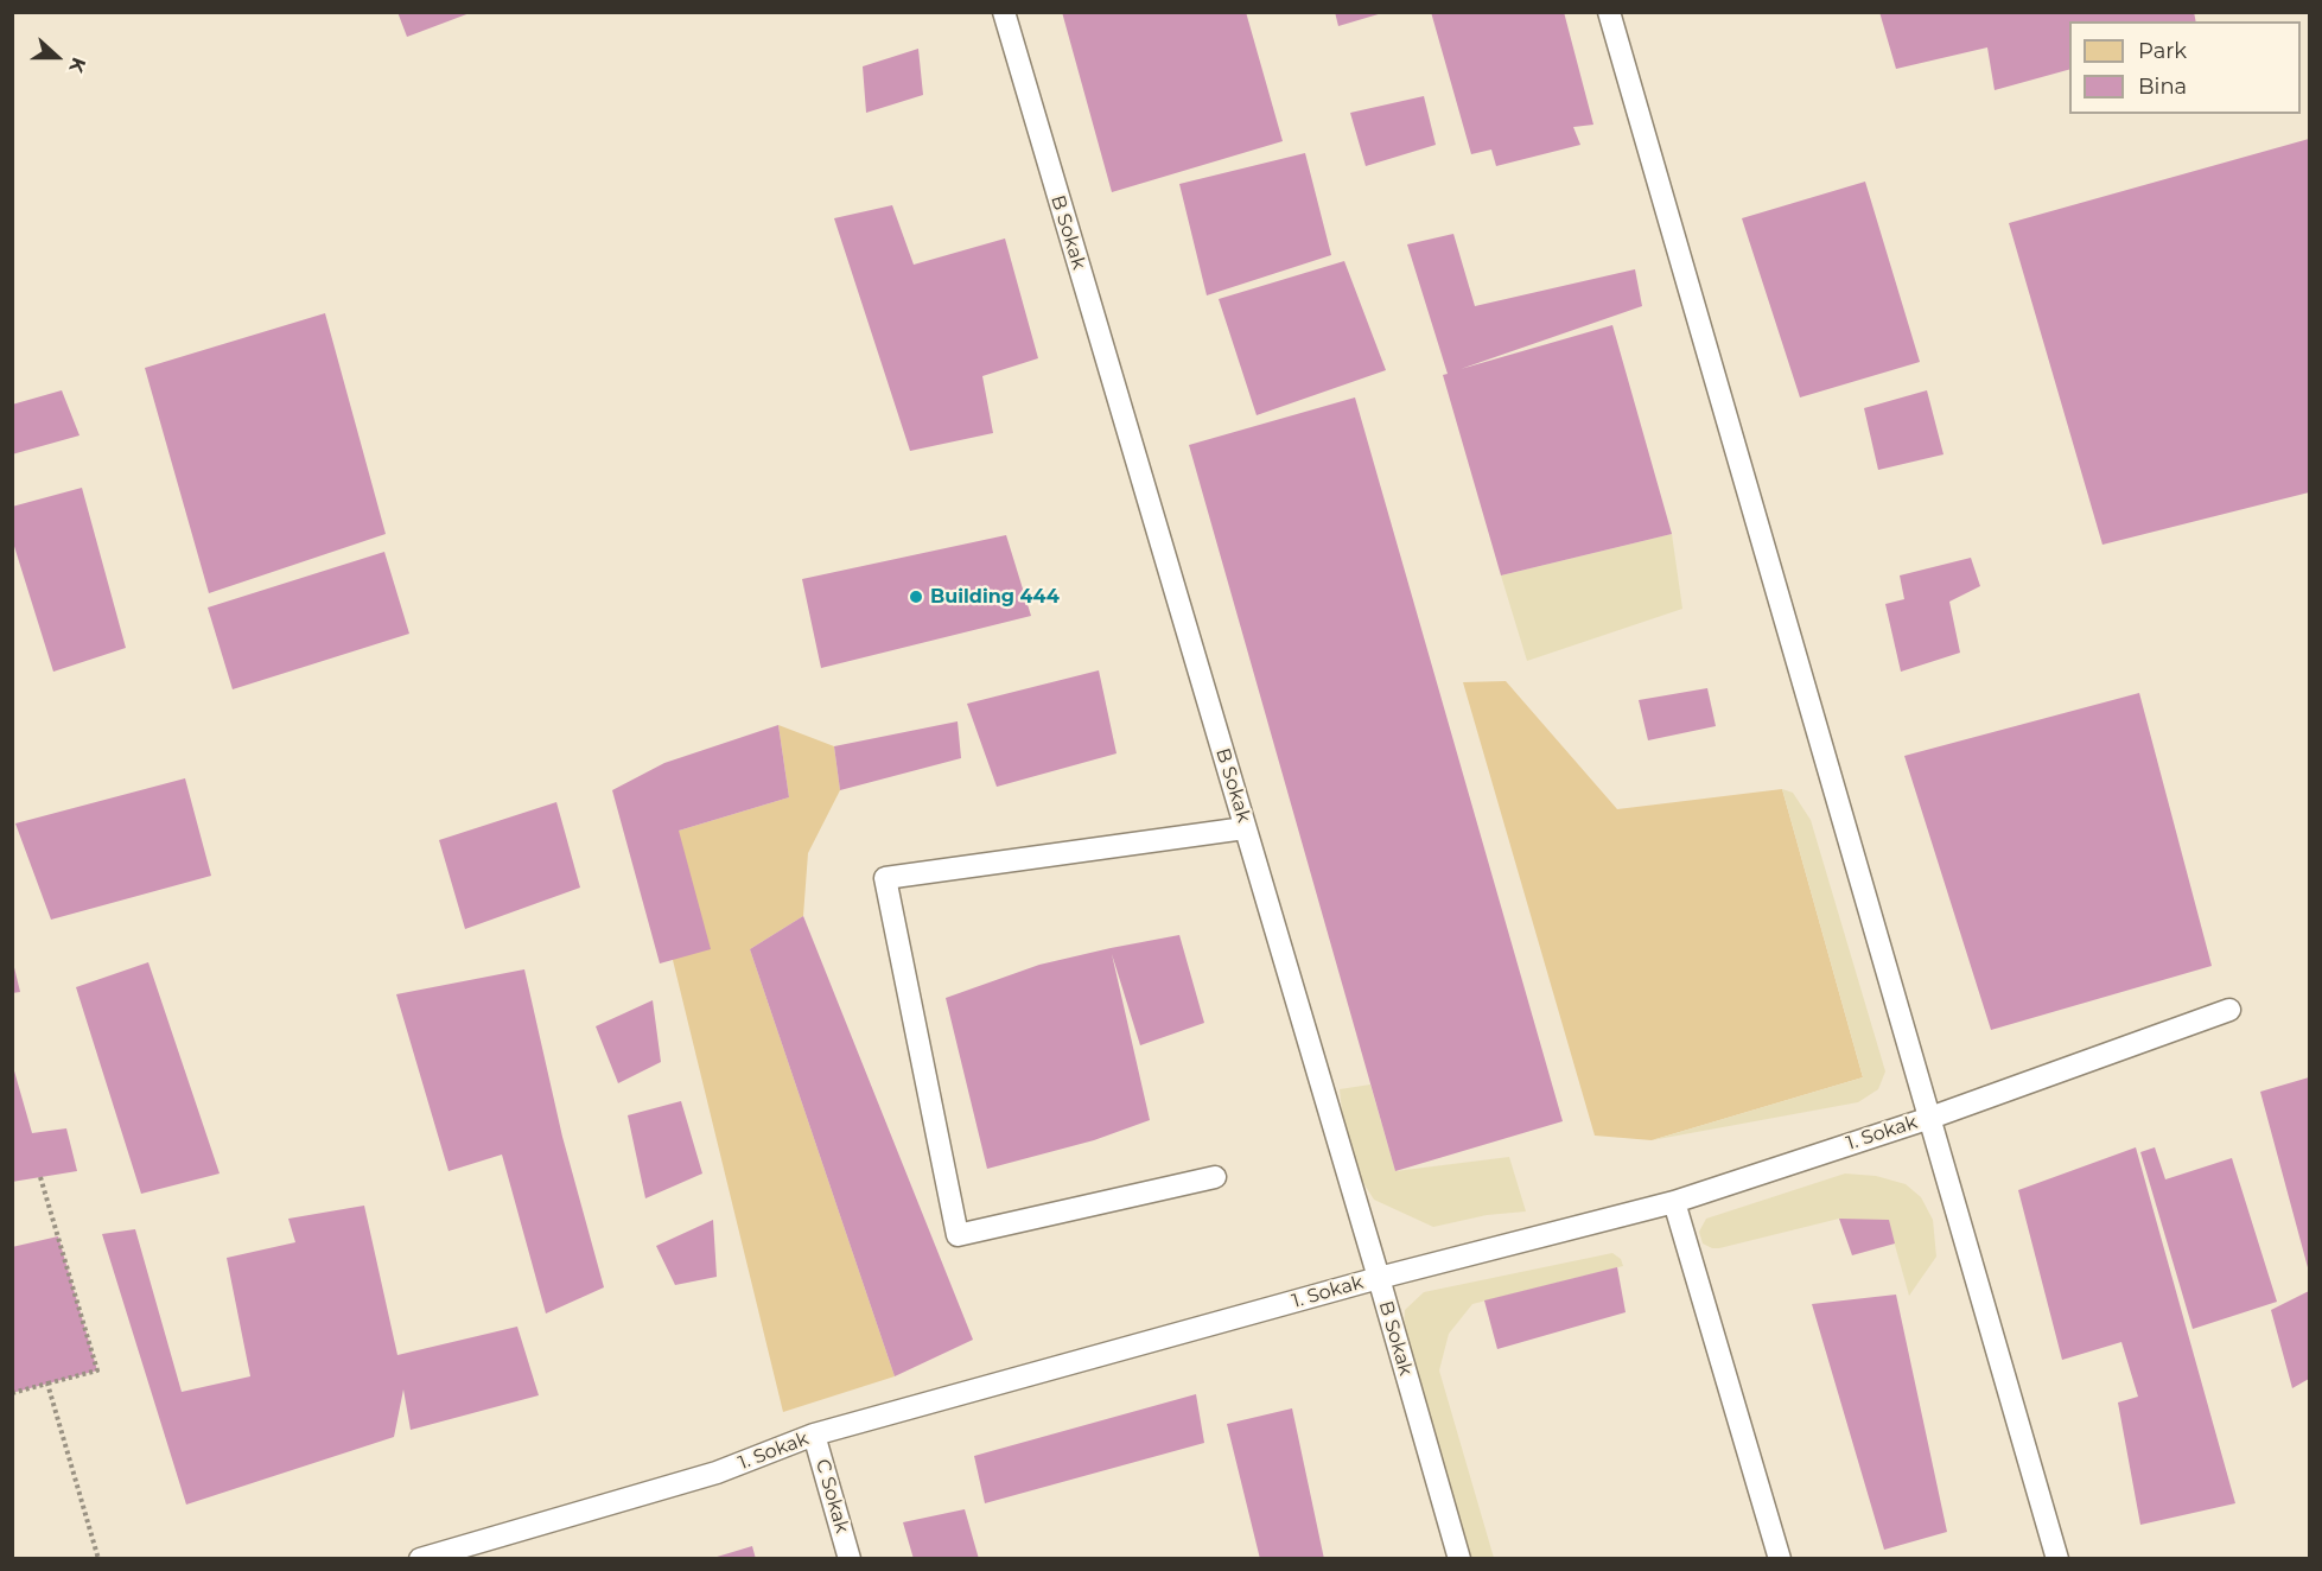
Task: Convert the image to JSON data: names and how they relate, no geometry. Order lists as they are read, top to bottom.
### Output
{
  "streets": {
    "lane": ["B Sokak", "1. Sokak", "C Sokak"]
  },
  "crossings": [
    ["B Sokak", "1. Sokak"],
    ["1. Sokak", "C Sokak"]
  ],
  "places": ["Building 444"],
  "legend": ["Park", "Bina"],
  "north": "right"
}
